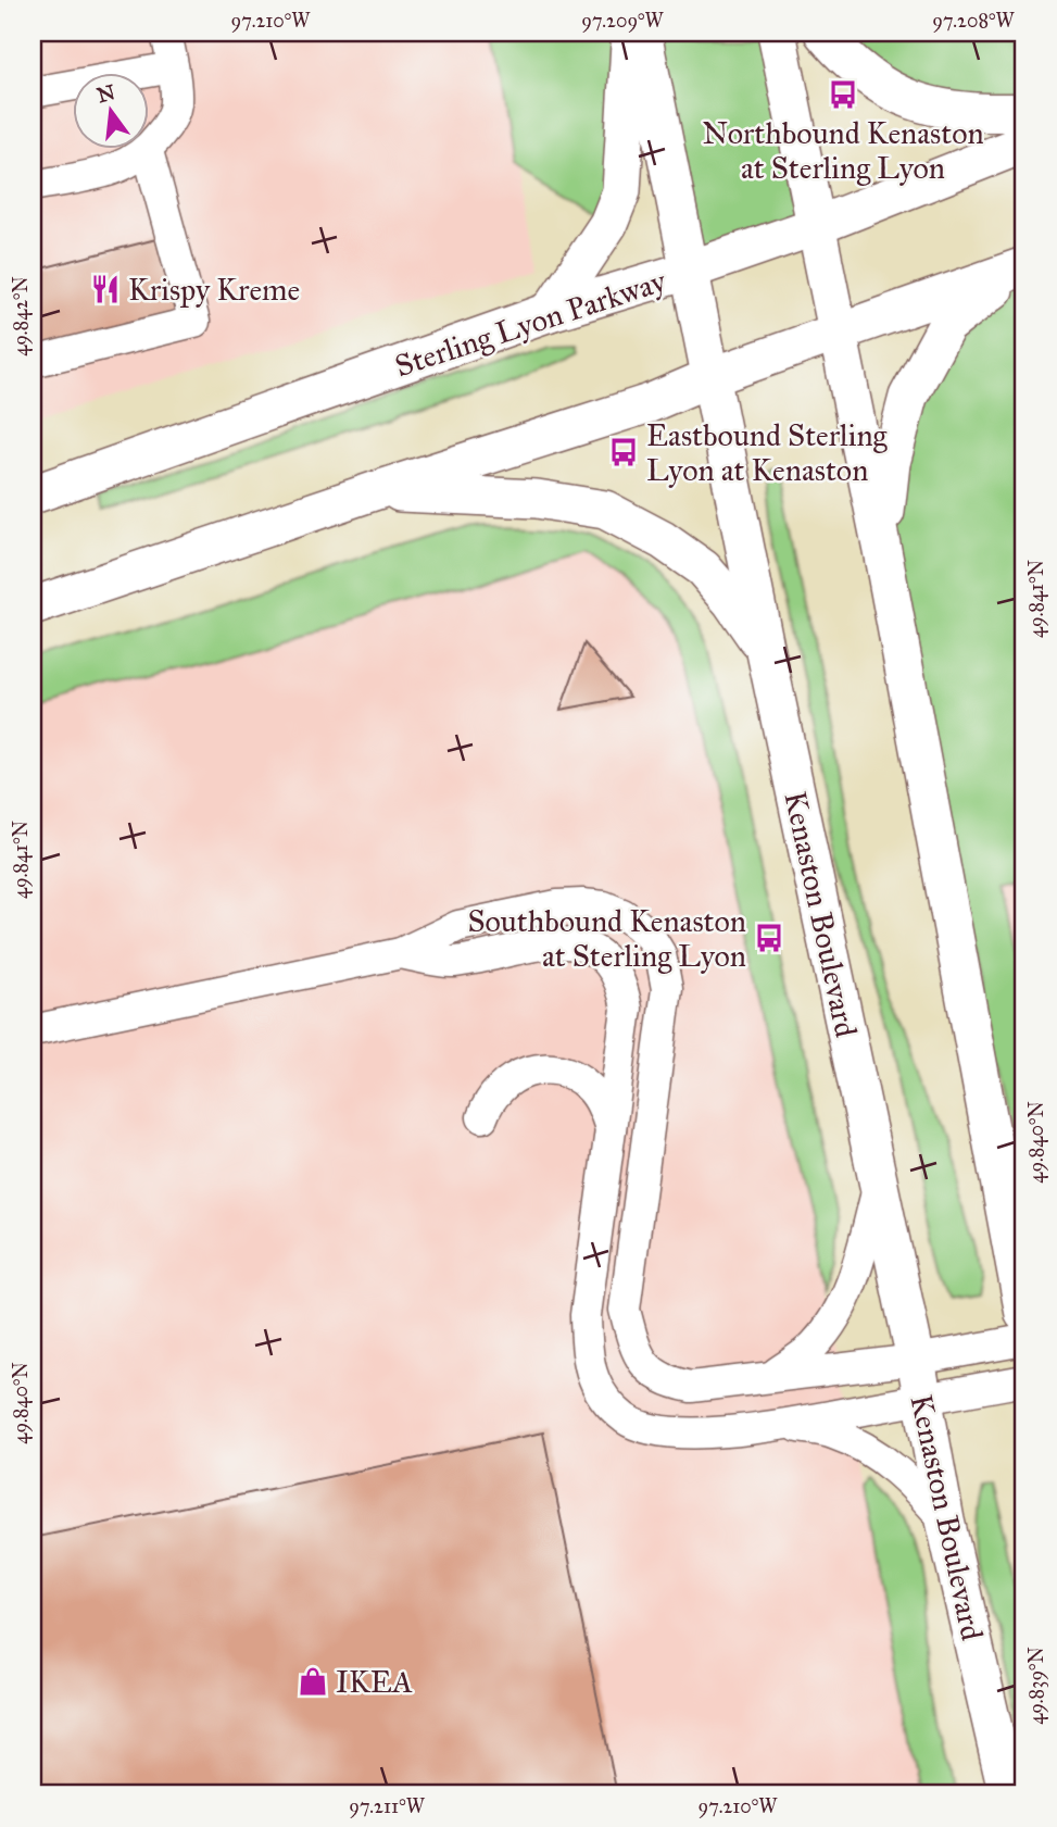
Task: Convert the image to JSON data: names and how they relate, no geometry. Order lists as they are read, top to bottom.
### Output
{
  "streets": {
    "main road": ["Sterling Lyon Parkway", "Kenaston Boulevard"]
  },
  "crossings": [
    ["Sterling Lyon Parkway", "Kenaston Boulevard"]
  ],
  "places": {
    "bus stop": ["Northbound Kenaston at Sterling Lyon", "Eastbound Sterling Lyon at Kenaston", "Southbound Kenaston at Sterling Lyon"],
    "restaurant": ["Krispy Kreme"],
    "shop": ["IKEA"]
  },
  "north": "top",
  "coordinates": [
    "97.210°W",
    "97.209°W",
    "97.208°W",
    "49.842°N",
    "49.841°N",
    "49.840°N",
    "49.839°N",
    "97.211°W"
  ]
}
